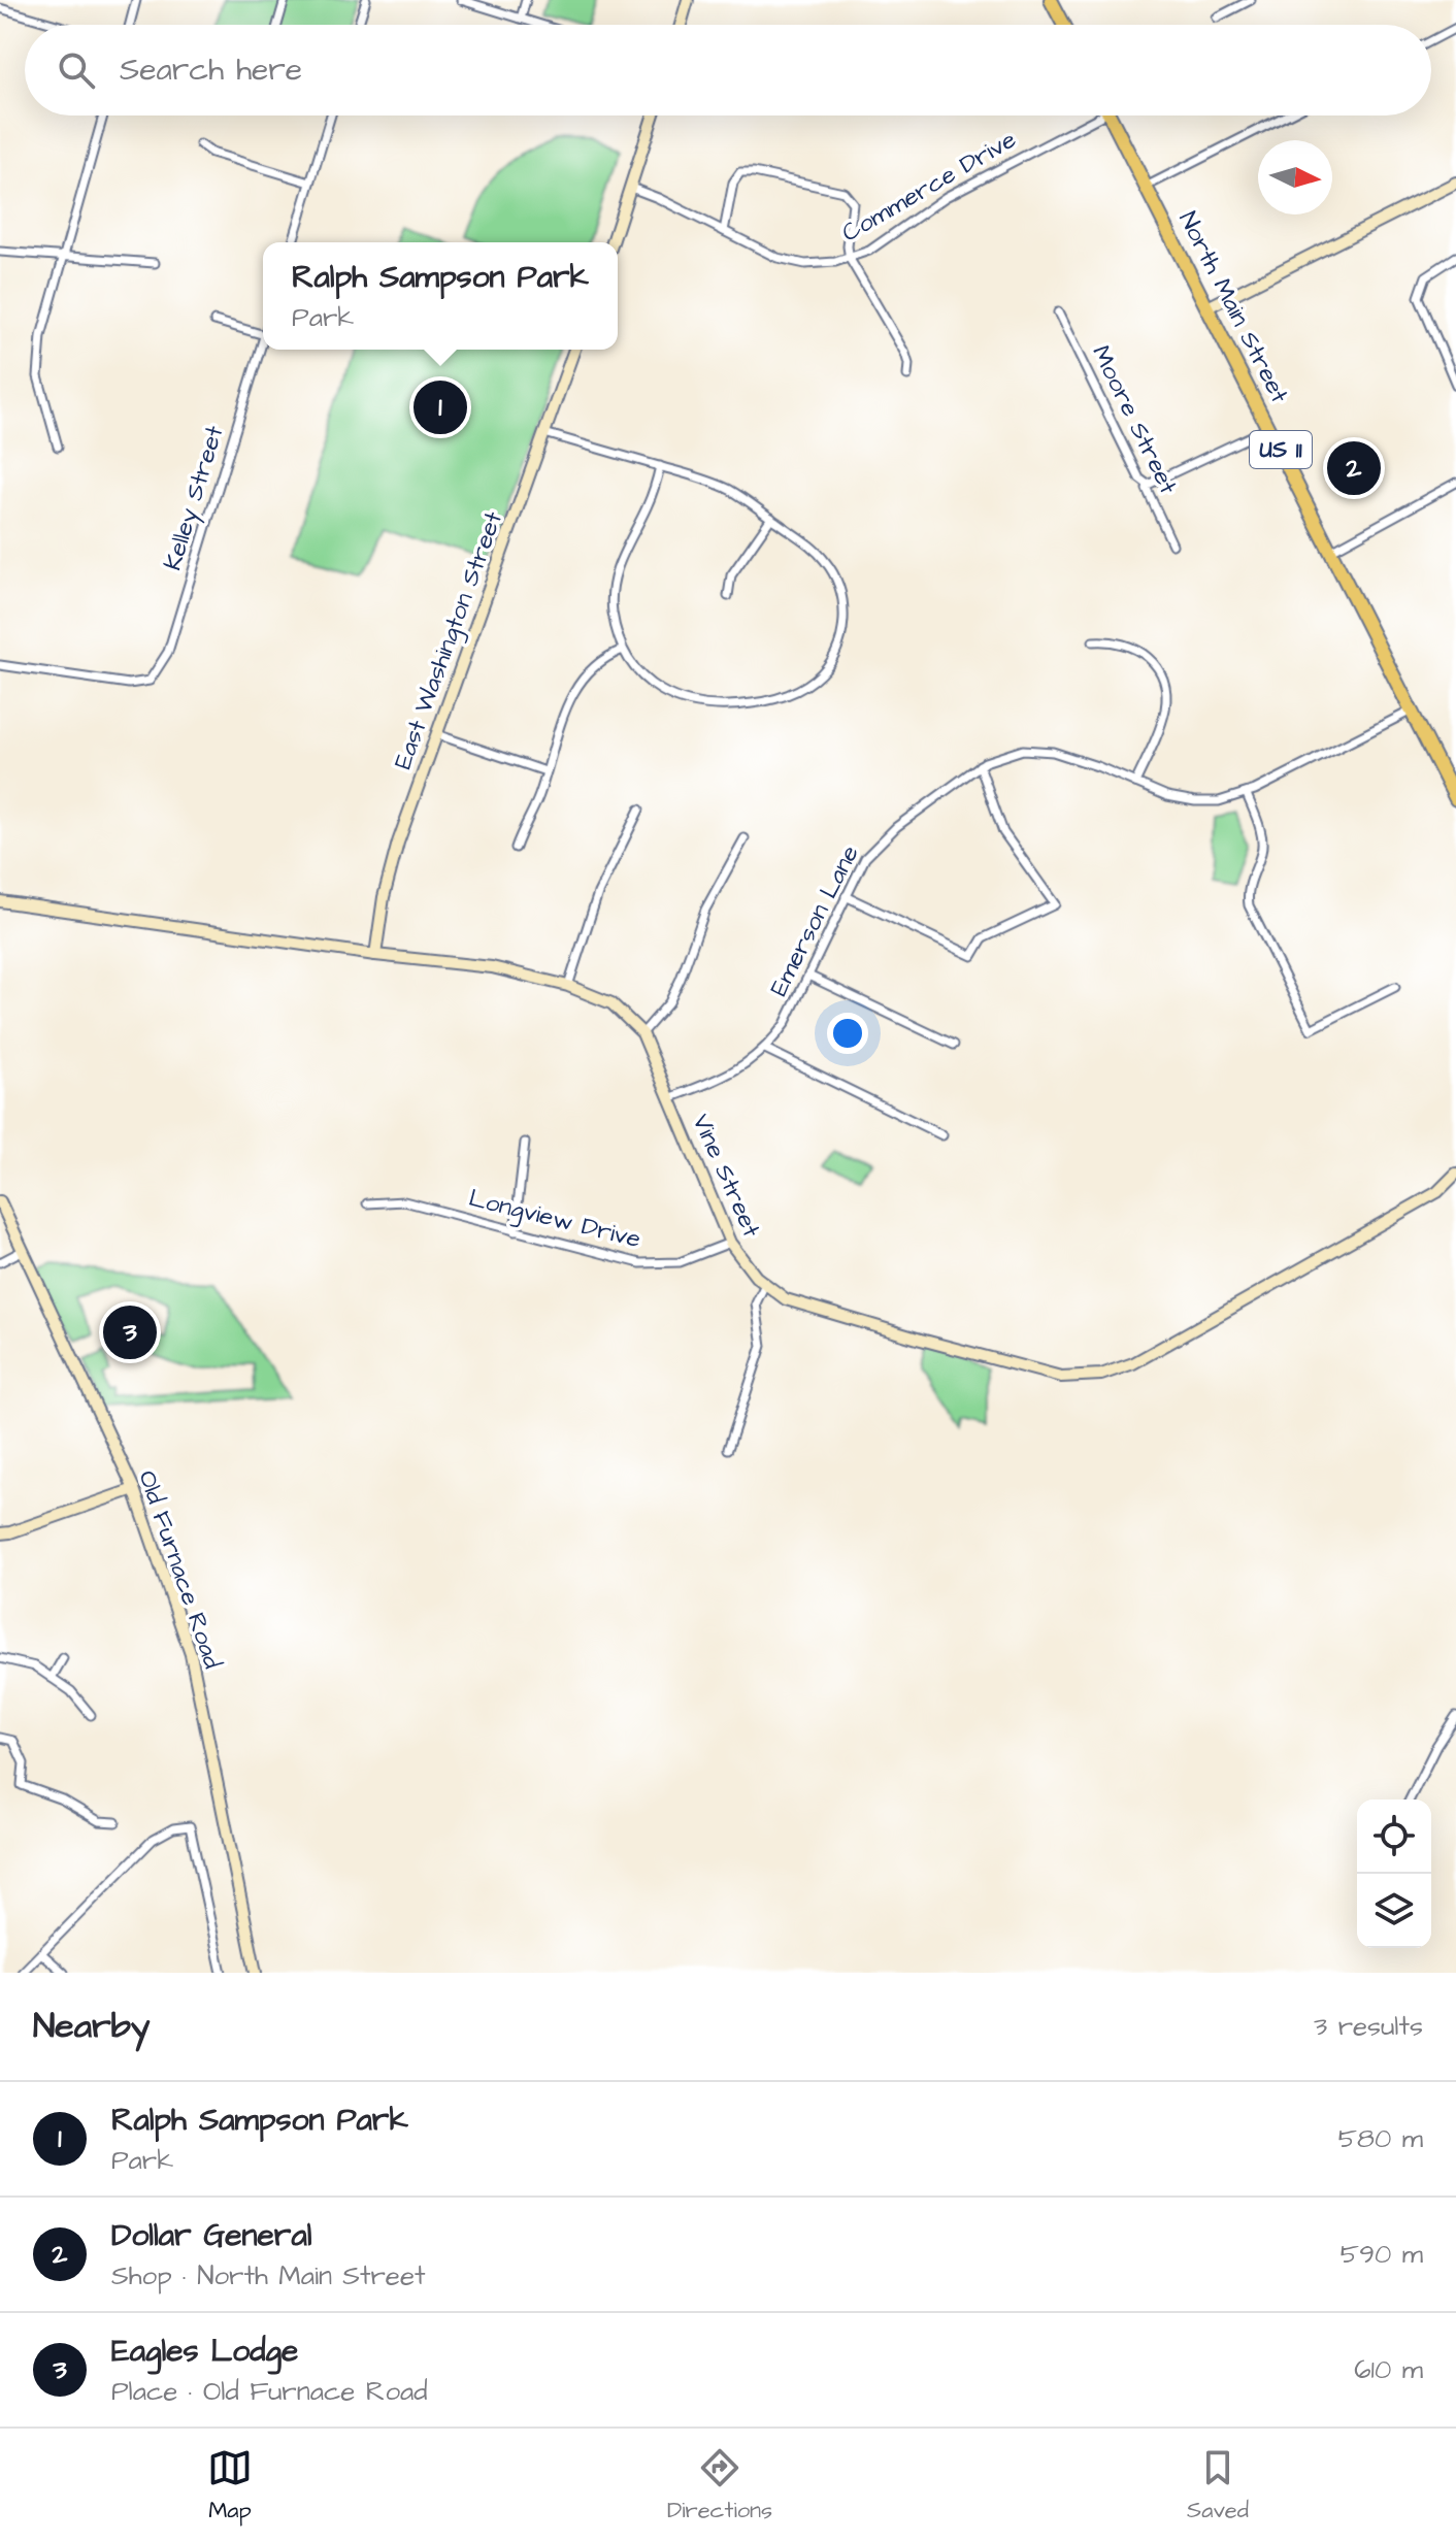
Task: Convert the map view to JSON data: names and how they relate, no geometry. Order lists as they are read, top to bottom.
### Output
{
  "streets": {
    "main road": ["North Main Street", "US 11"],
    "street": [
      "Commerce Drive",
      "Moore Street",
      "Kelley Street",
      "East Washington Street",
      "Emerson Lane",
      "Vine Street",
      "Longview Drive",
      "Old Furnace Road"
    ]
  },
  "crossings": [
    ["North Main Street", "Emerson Lane"],
    ["East Washington Street", "Vine Street"],
    ["Emerson Lane", "Vine Street"],
    ["Vine Street", "Longview Drive"]
  ],
  "north": "right",
  "page": {
    "search": "Search here",
    "popup": ["Ralph Sampson Park", "Park"],
    "pins": ["1", "2", "3"],
    "heading": ["Nearby", "3 results"],
    "list": [
      {
        "mark": "1",
        "name": "Ralph Sampson Park",
        "note": "Park",
        "value": "580 m"
      },
      {
        "mark": "2",
        "name": "Dollar General",
        "note": "Shop · North Main Street",
        "value": "590 m"
      },
      {
        "mark": "3",
        "name": "Eagles Lodge",
        "note": "Place · Old Furnace Road",
        "value": "610 m"
      }
    ],
    "nav": ["Map", "Directions", "Saved"]
  }
}
